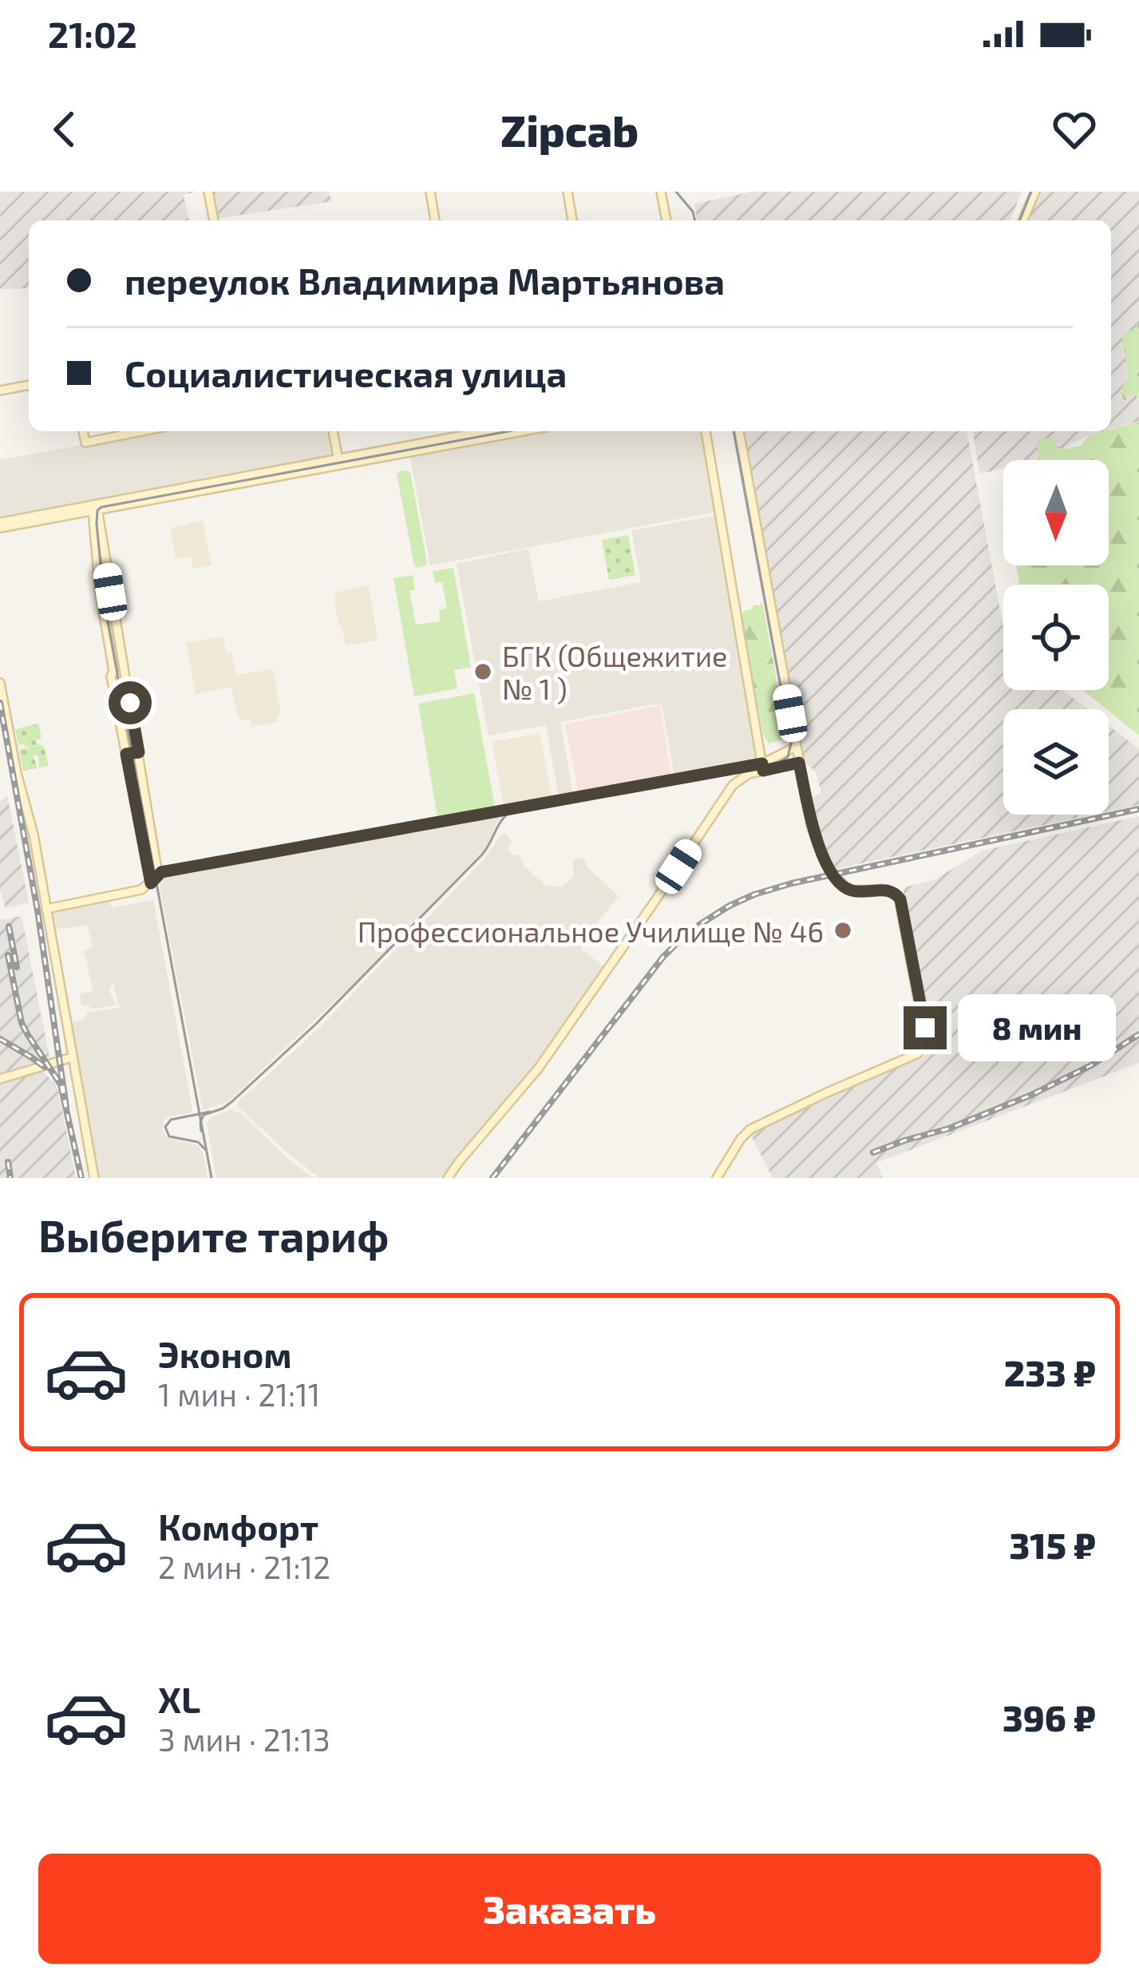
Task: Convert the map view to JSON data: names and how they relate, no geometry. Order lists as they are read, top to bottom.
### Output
{
  "places": ["БГК (Общежитие № 1 )", "Профессиональное Училище № 46"],
  "north": "bottom",
  "page": {
    "status": "21:02",
    "header": "Zipcab",
    "banner": ["переулок Владимира Мартьянова", "Социалистическая улица"],
    "bubble": "8 мин",
    "heading": "Выберите тариф",
    "list": [
      {
        "name": "Эконом",
        "note": "1 мин · 21:11",
        "value": "233 ₽"
      },
      {
        "name": "Комфорт",
        "note": "2 мин · 21:12",
        "value": "315 ₽"
      },
      {
        "name": "XL",
        "note": "3 мин · 21:13",
        "value": "396 ₽"
      }
    ],
    "buttons": "Заказать"
  }
}
